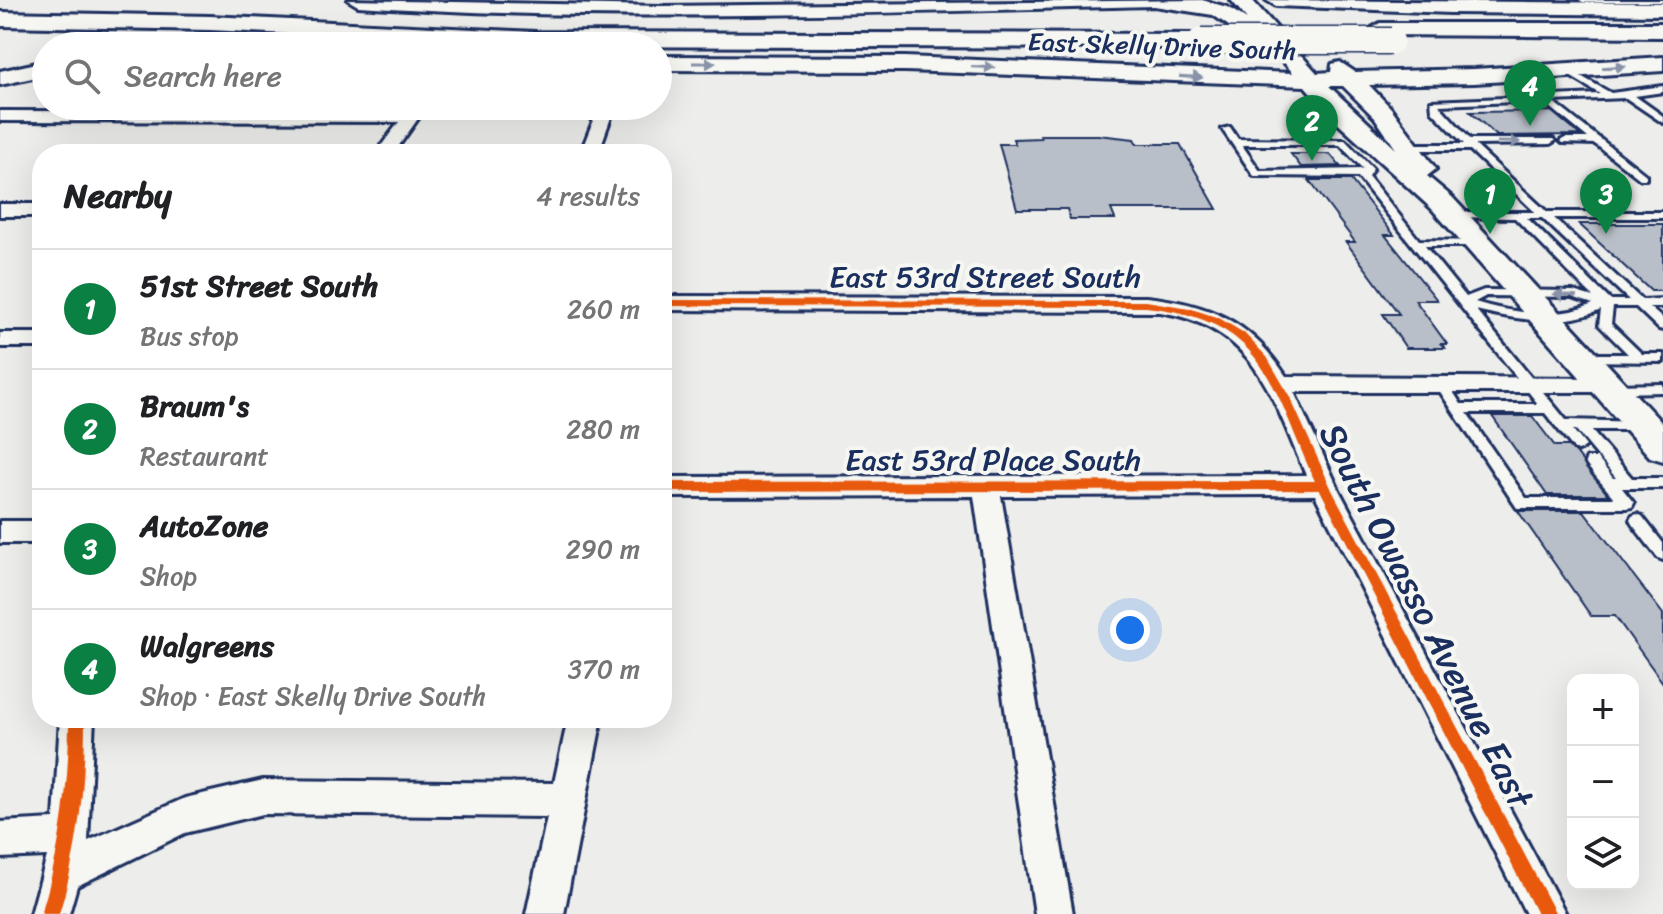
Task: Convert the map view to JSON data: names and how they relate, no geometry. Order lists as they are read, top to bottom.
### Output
{
  "streets": {
    "main road": ["East Skelly Drive South"],
    "street": ["East 53rd Street South", "East 53rd Place South", "South Owasso Avenue East"]
  },
  "crossings": [
    ["East 53rd Street South", "South Owasso Avenue East"],
    ["East 53rd Place South", "South Owasso Avenue East"]
  ],
  "page": {
    "search": "Search here",
    "pins": [
      "4",
      "2",
      "1",
      "3"
    ],
    "heading": ["Nearby", "4 results"],
    "list": [
      {
        "mark": "1",
        "name": "51st Street South",
        "note": "Bus stop",
        "value": "260 m"
      },
      {
        "mark": "2",
        "name": "Braum's",
        "note": "Restaurant",
        "value": "280 m"
      },
      {
        "mark": "3",
        "name": "AutoZone",
        "note": "Shop",
        "value": "290 m"
      },
      {
        "mark": "4",
        "name": "Walgreens",
        "note": "Shop · East Skelly Drive South",
        "value": "370 m"
      }
    ],
    "map_buttons": ["+", "−"]
  }
}
